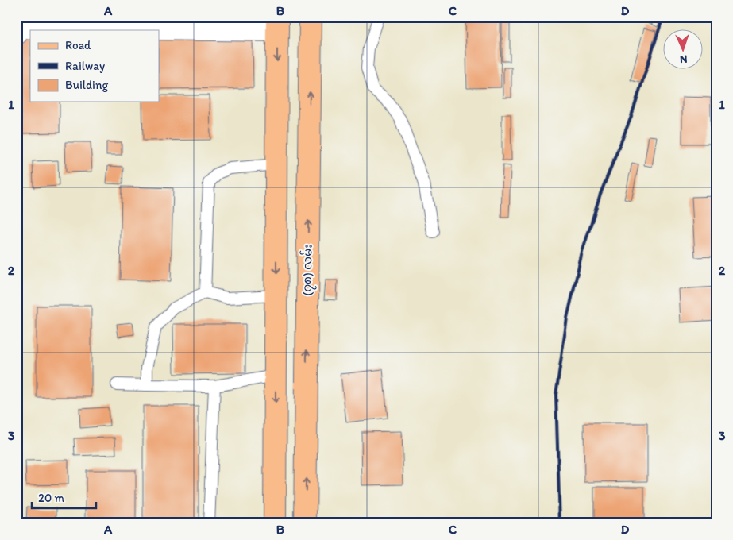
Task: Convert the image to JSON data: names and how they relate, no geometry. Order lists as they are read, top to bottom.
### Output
{
  "streets": {
    "main road": ["(၇၈) လမ်း"]
  },
  "legend": ["Road", "Railway", "Building"],
  "scale_bar": "20 m",
  "north": "bottom",
  "grid": {
    "columns": [
      "A",
      "B",
      "C",
      "D"
    ],
    "rows": ["1", "2", "3"]
  }
}
